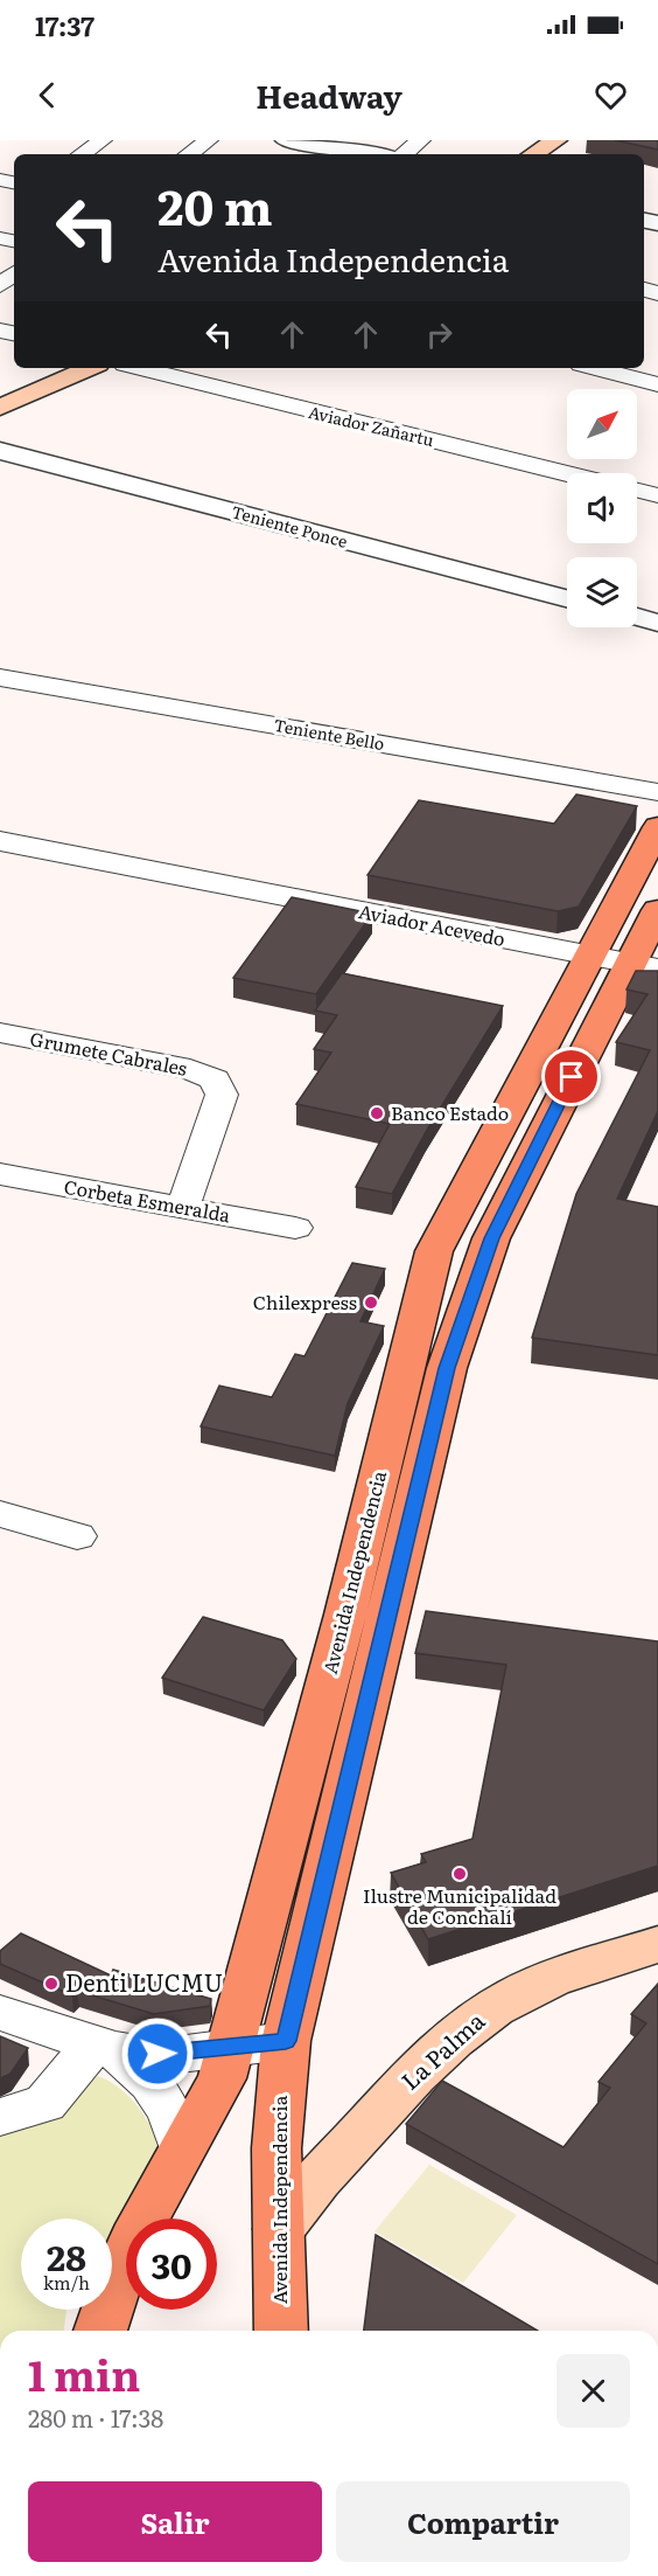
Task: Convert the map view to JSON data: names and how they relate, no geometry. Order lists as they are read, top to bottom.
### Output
{
  "streets": {
    "main road": ["Avenida Independencia", "La Palma"],
    "street": [
      "Aviador Zañartu",
      "Teniente Ponce",
      "Teniente Bello",
      "Aviador Acevedo",
      "Grumete Cabrales",
      "Corbeta Esmeralda"
    ]
  },
  "crossings": [
    ["Aviador Acevedo", "Avenida Independencia"],
    ["Grumete Cabrales", "Corbeta Esmeralda"],
    ["Avenida Independencia", "La Palma"]
  ],
  "places": [
    "Banco Estado",
    "Chilexpress",
    "Ilustre Municipalidad de Conchalí",
    "Denti LUCMU"
  ],
  "north": "top right",
  "page": {
    "status": "17:37",
    "header": "Headway",
    "turn": ["20 m", "Avenida Independencia"],
    "speed": "28 km/h",
    "limit": "30",
    "heading": ["1 min", "280 m · 17:38"],
    "buttons": ["Salir", "Compartir"]
  }
}
